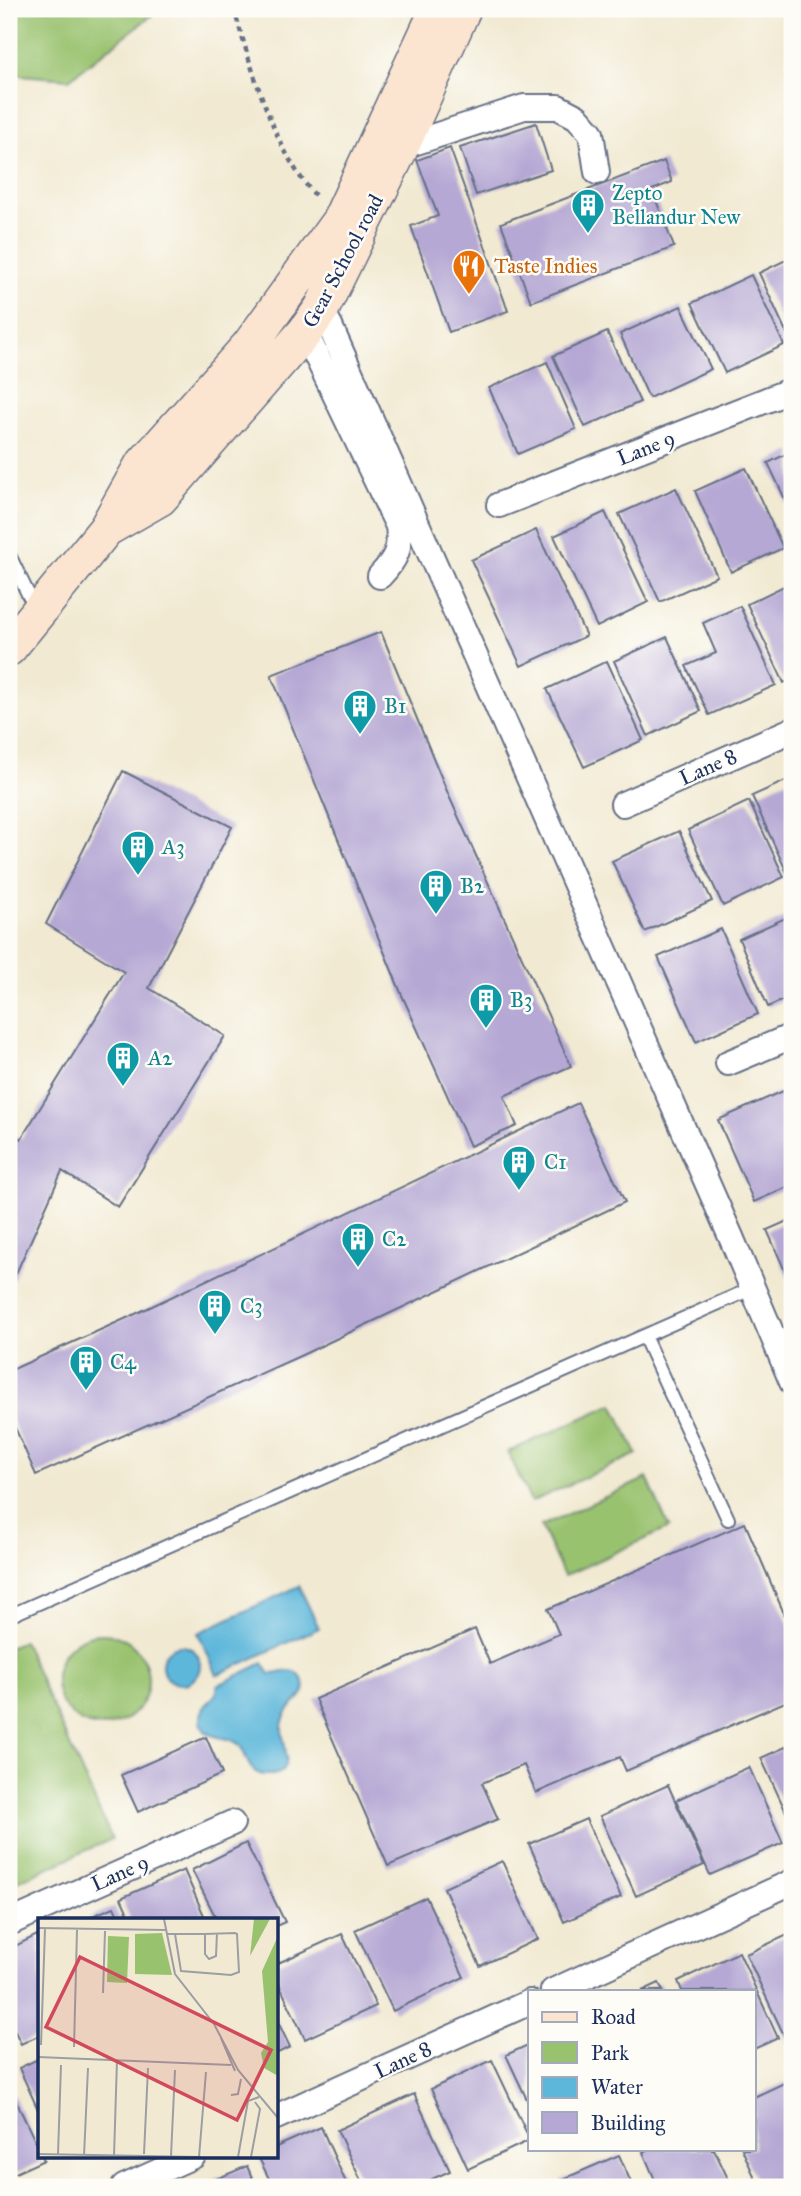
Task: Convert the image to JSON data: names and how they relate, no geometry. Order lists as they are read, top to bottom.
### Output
{
  "streets": {
    "main road": ["Gear School road"],
    "street": ["Lane 9", "Lane 8"]
  },
  "places": {
    "building": [
      "Zepto Bellandur New",
      "B1",
      "A3",
      "B2",
      "B3",
      "A2",
      "C1",
      "C2",
      "C3",
      "C4"
    ],
    "restaurant": ["Taste Indies"]
  },
  "legend": [
    "Road",
    "Park",
    "Water",
    "Building"
  ]
}
